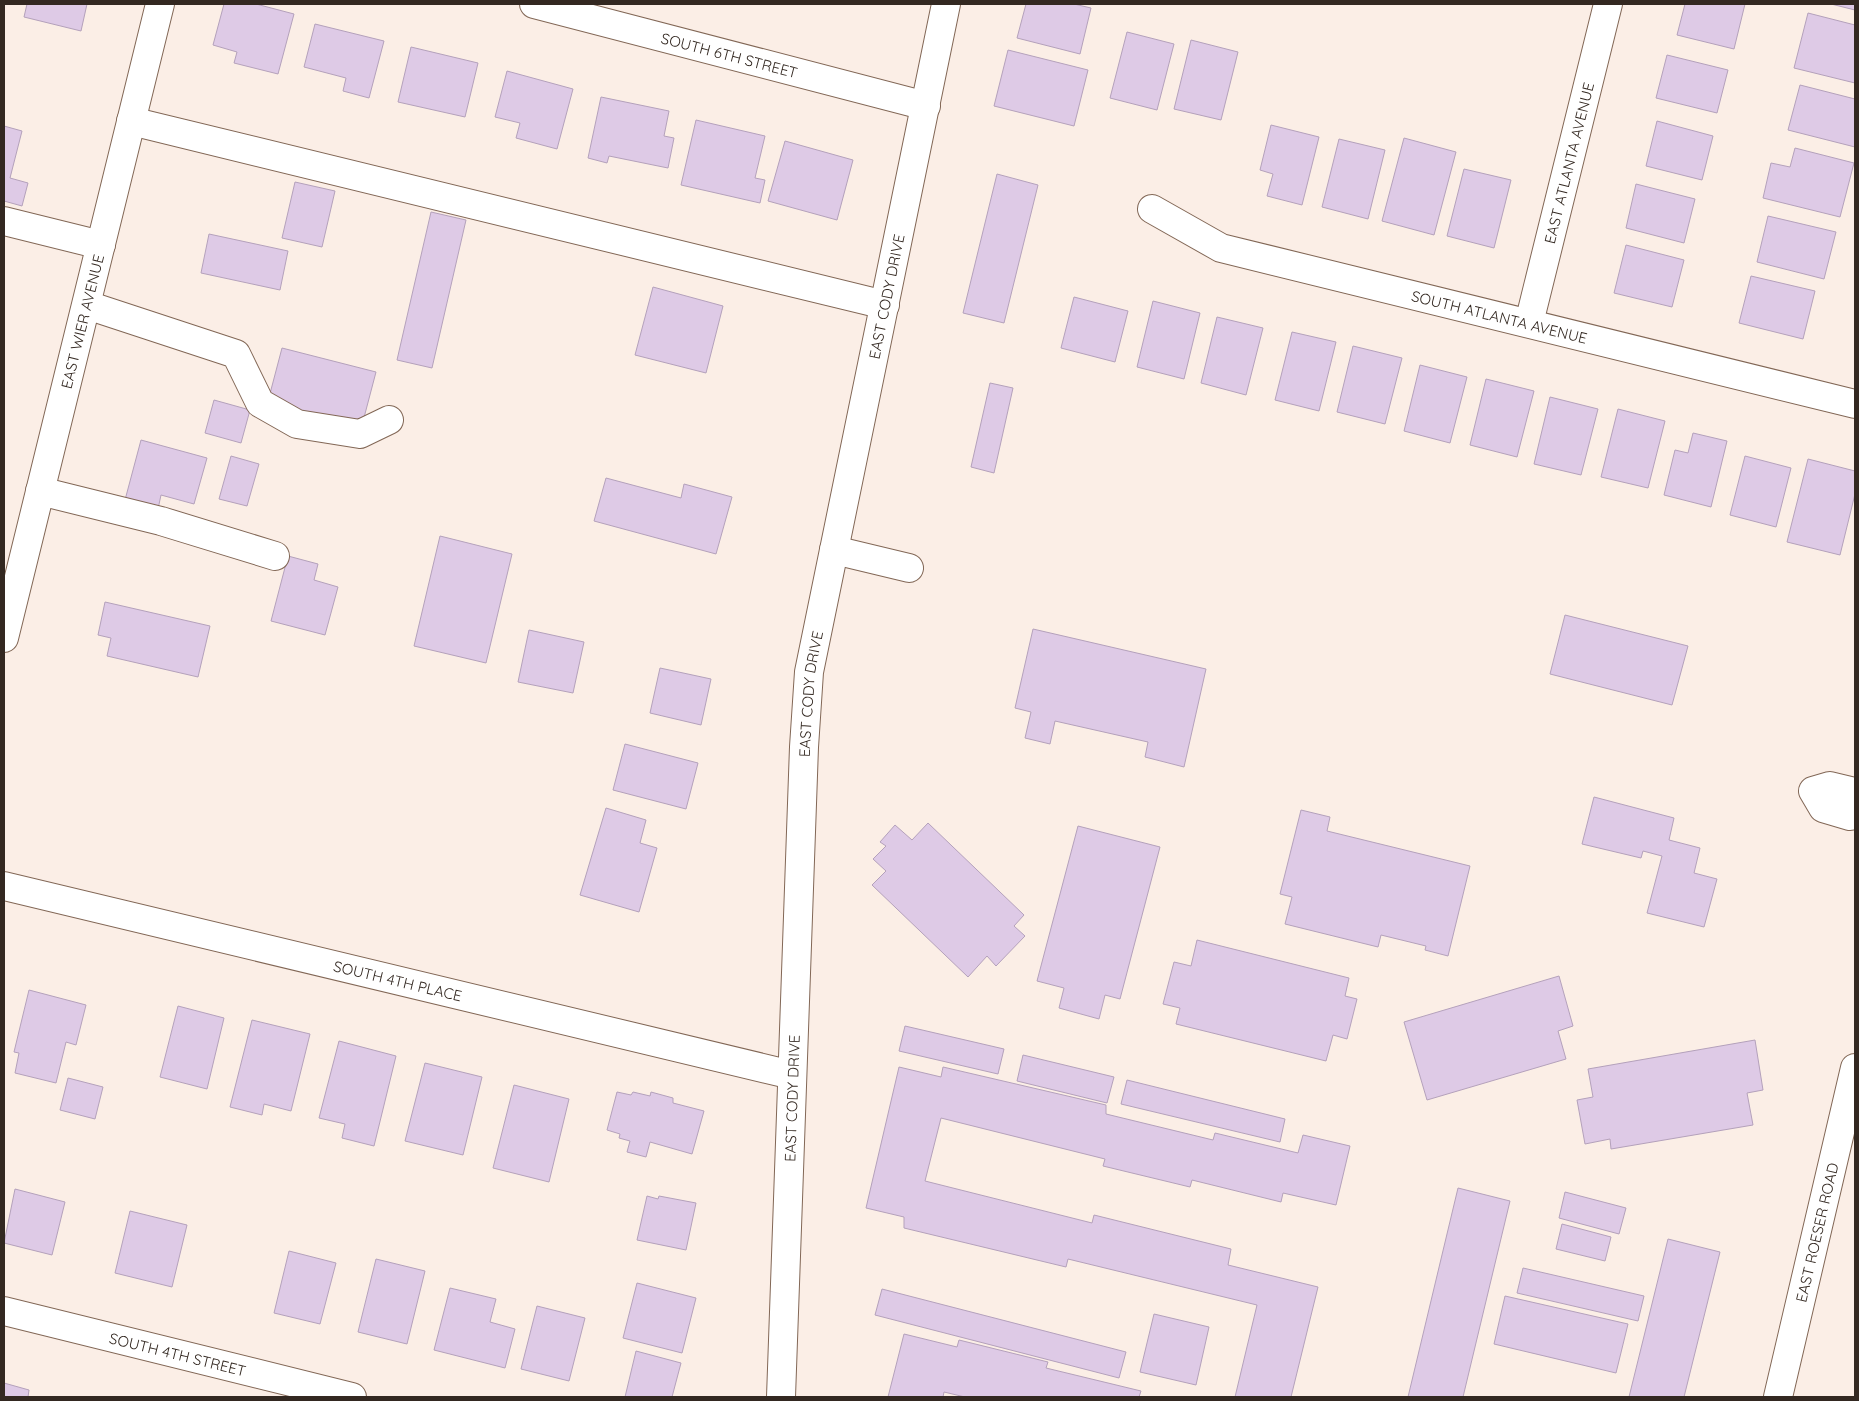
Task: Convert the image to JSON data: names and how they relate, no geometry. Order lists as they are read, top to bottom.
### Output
{
  "streets": {
    "street": [
      "SOUTH 6TH STREET",
      "EAST ATLANTA AVENUE",
      "EAST CODY DRIVE",
      "SOUTH ATLANTA AVENUE",
      "EAST WIER AVENUE",
      "SOUTH 4TH PLACE",
      "EAST ROESER ROAD",
      "SOUTH 4TH STREET"
    ]
  },
  "crossings": [
    ["SOUTH 6TH STREET", "EAST CODY DRIVE"],
    ["EAST ATLANTA AVENUE", "SOUTH ATLANTA AVENUE"],
    ["EAST CODY DRIVE", "SOUTH 4TH PLACE"]
  ]
}
